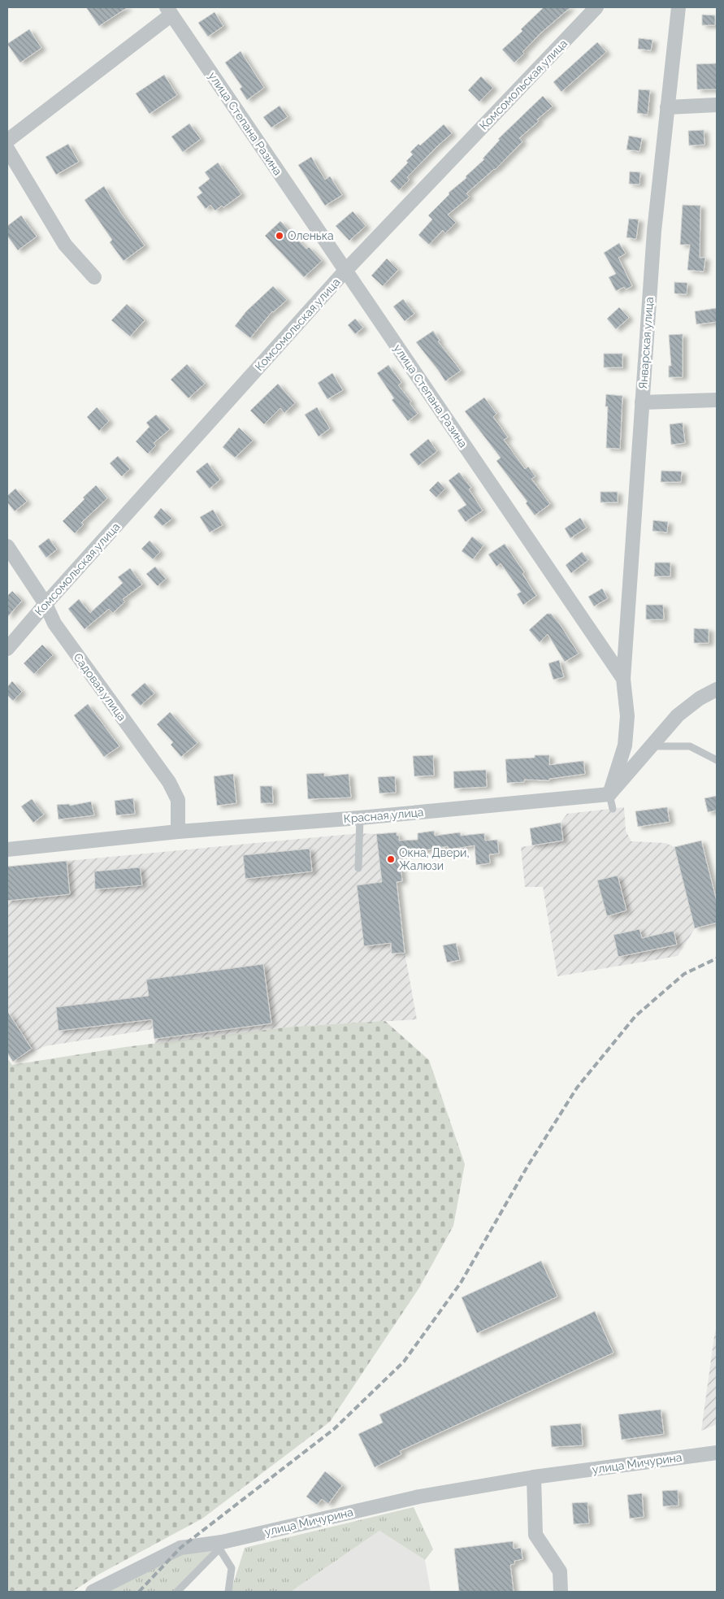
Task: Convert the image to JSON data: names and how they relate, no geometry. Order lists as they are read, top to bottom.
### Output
{
  "streets": {
    "street": [
      "Комсомольская улица",
      "улица Степана Разина",
      "Январская улица",
      "Садовая улица",
      "Красная улица",
      "улица Мичурина"
    ]
  },
  "crossings": [
    ["Комсомольская улица", "улица Степана Разина"],
    ["Комсомольская улица", "Садовая улица"],
    ["улица Степана Разина", "Январская улица"],
    ["улица Степана Разина", "Красная улица"],
    ["Садовая улица", "Красная улица"]
  ],
  "places": ["Оленька", "Окна, Двери, Жалюзи"]
}
